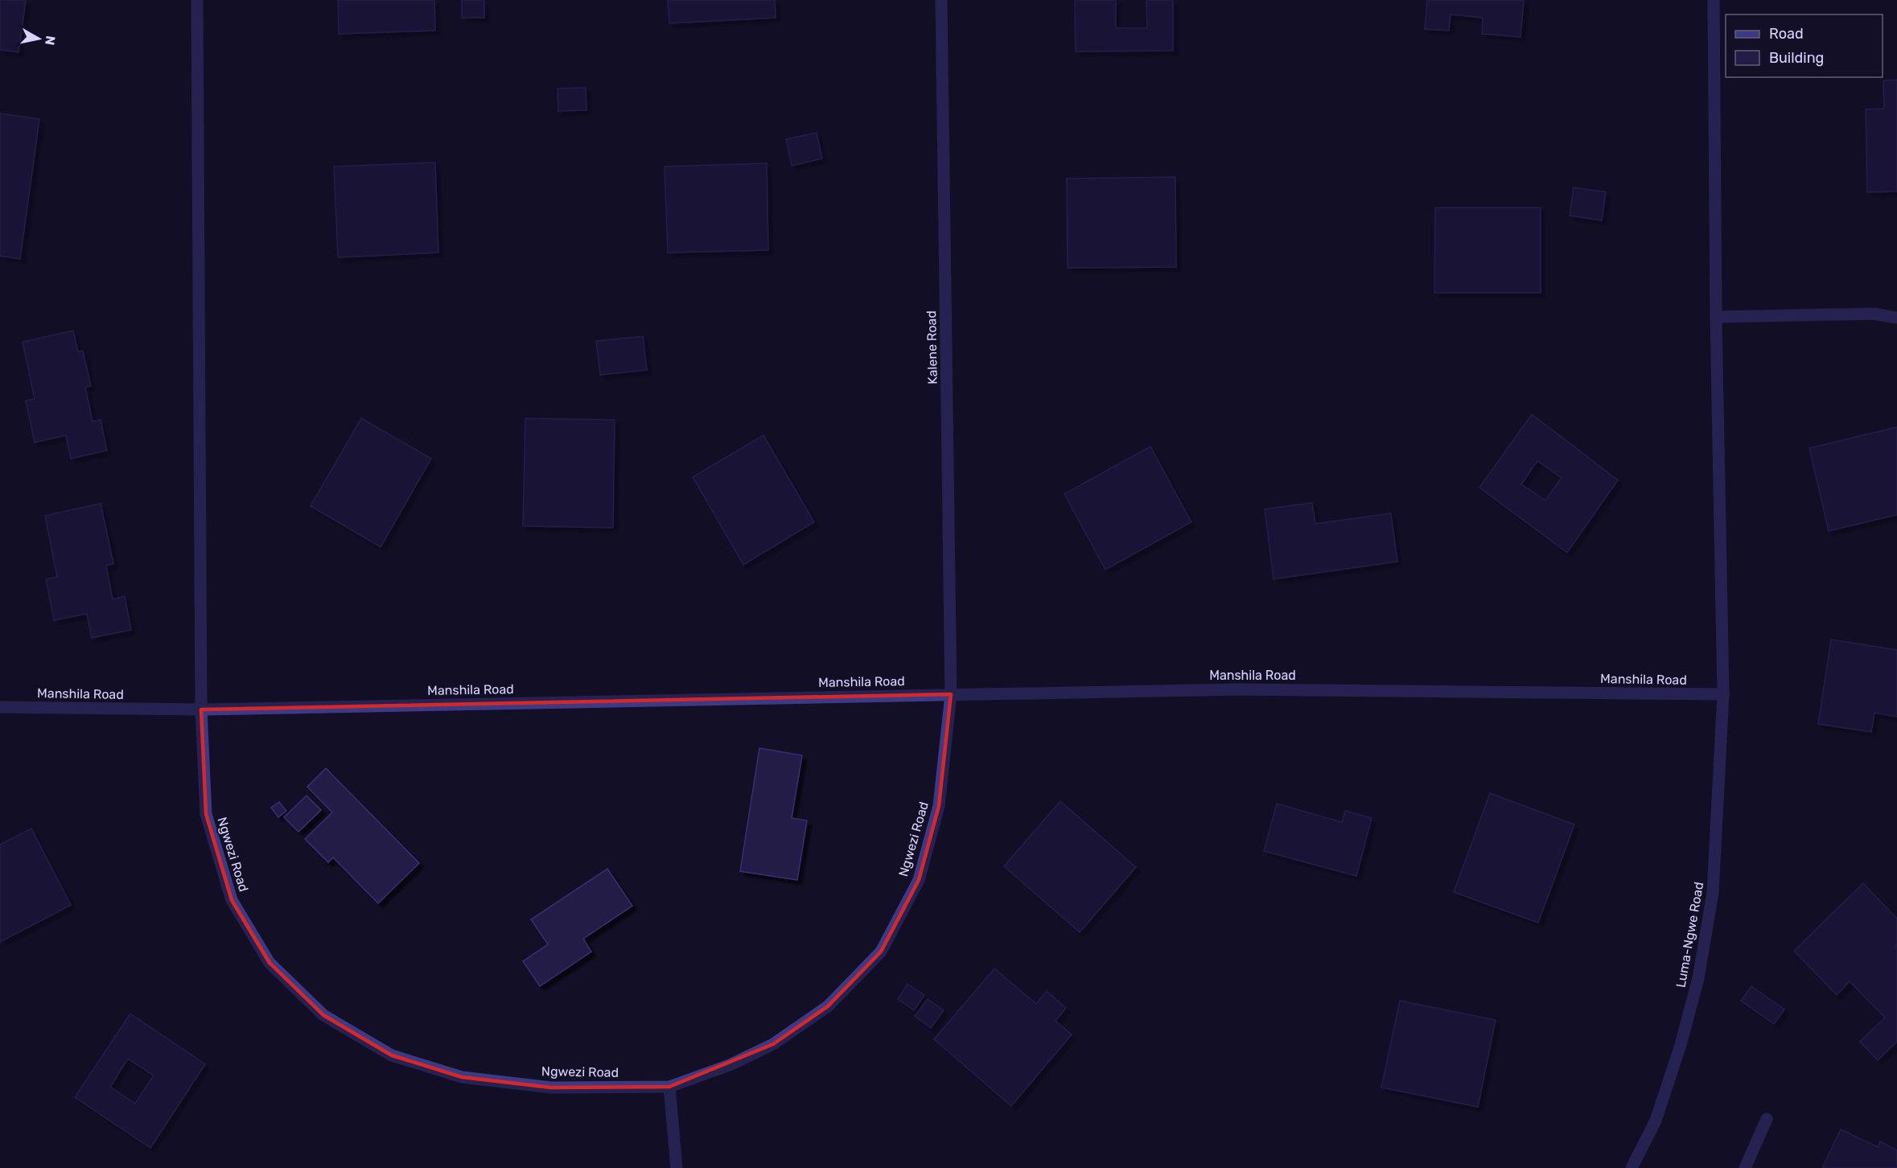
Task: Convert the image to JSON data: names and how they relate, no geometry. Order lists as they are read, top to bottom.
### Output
{
  "streets": {
    "street": [
      "Kalene Road",
      "Manshila Road",
      "Ngwezi Road",
      "Luma-Ngwe Road"
    ]
  },
  "crossings": [
    ["Kalene Road", "Manshila Road"],
    ["Kalene Road", "Ngwezi Road"],
    ["Manshila Road", "Ngwezi Road"],
    ["Manshila Road", "Luma-Ngwe Road"]
  ],
  "legend": ["Road", "Building"],
  "north": "right"
}
